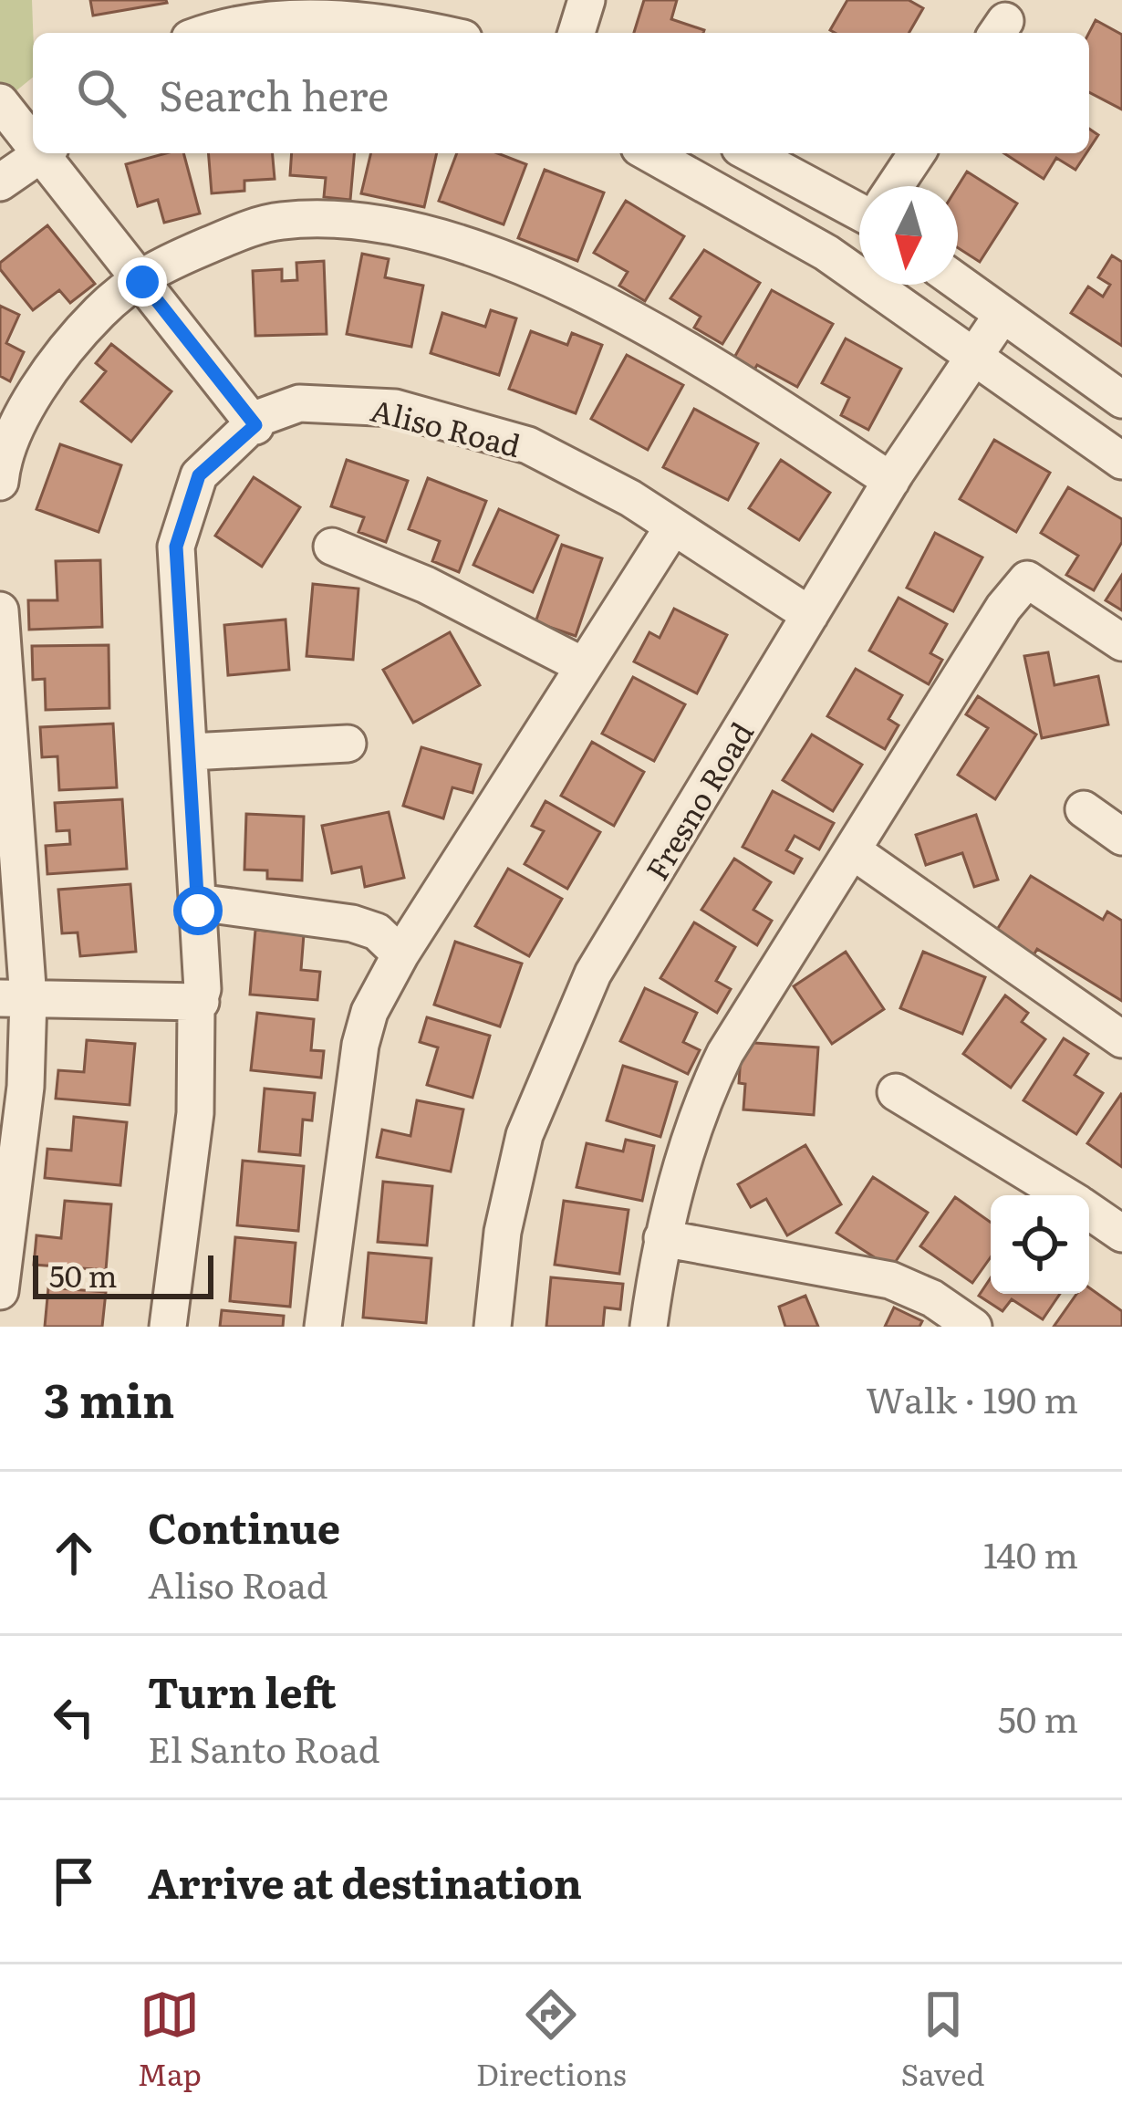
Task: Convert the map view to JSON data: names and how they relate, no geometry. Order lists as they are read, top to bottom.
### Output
{
  "streets": {
    "street": ["Aliso Road", "Fresno Road"]
  },
  "crossings": [
    ["Aliso Road", "Fresno Road"]
  ],
  "scale_bar": "50 m",
  "north": "bottom",
  "page": {
    "search": "Search here",
    "scale": "50 m",
    "heading": ["3 min", "Walk · 190 m"],
    "list": [
      ["Continue", "Aliso Road", "140 m"],
      ["Turn left", "El Santo Road", "50 m"],
      "Arrive at destination"
    ],
    "nav": ["Map", "Directions", "Saved"]
  }
}
